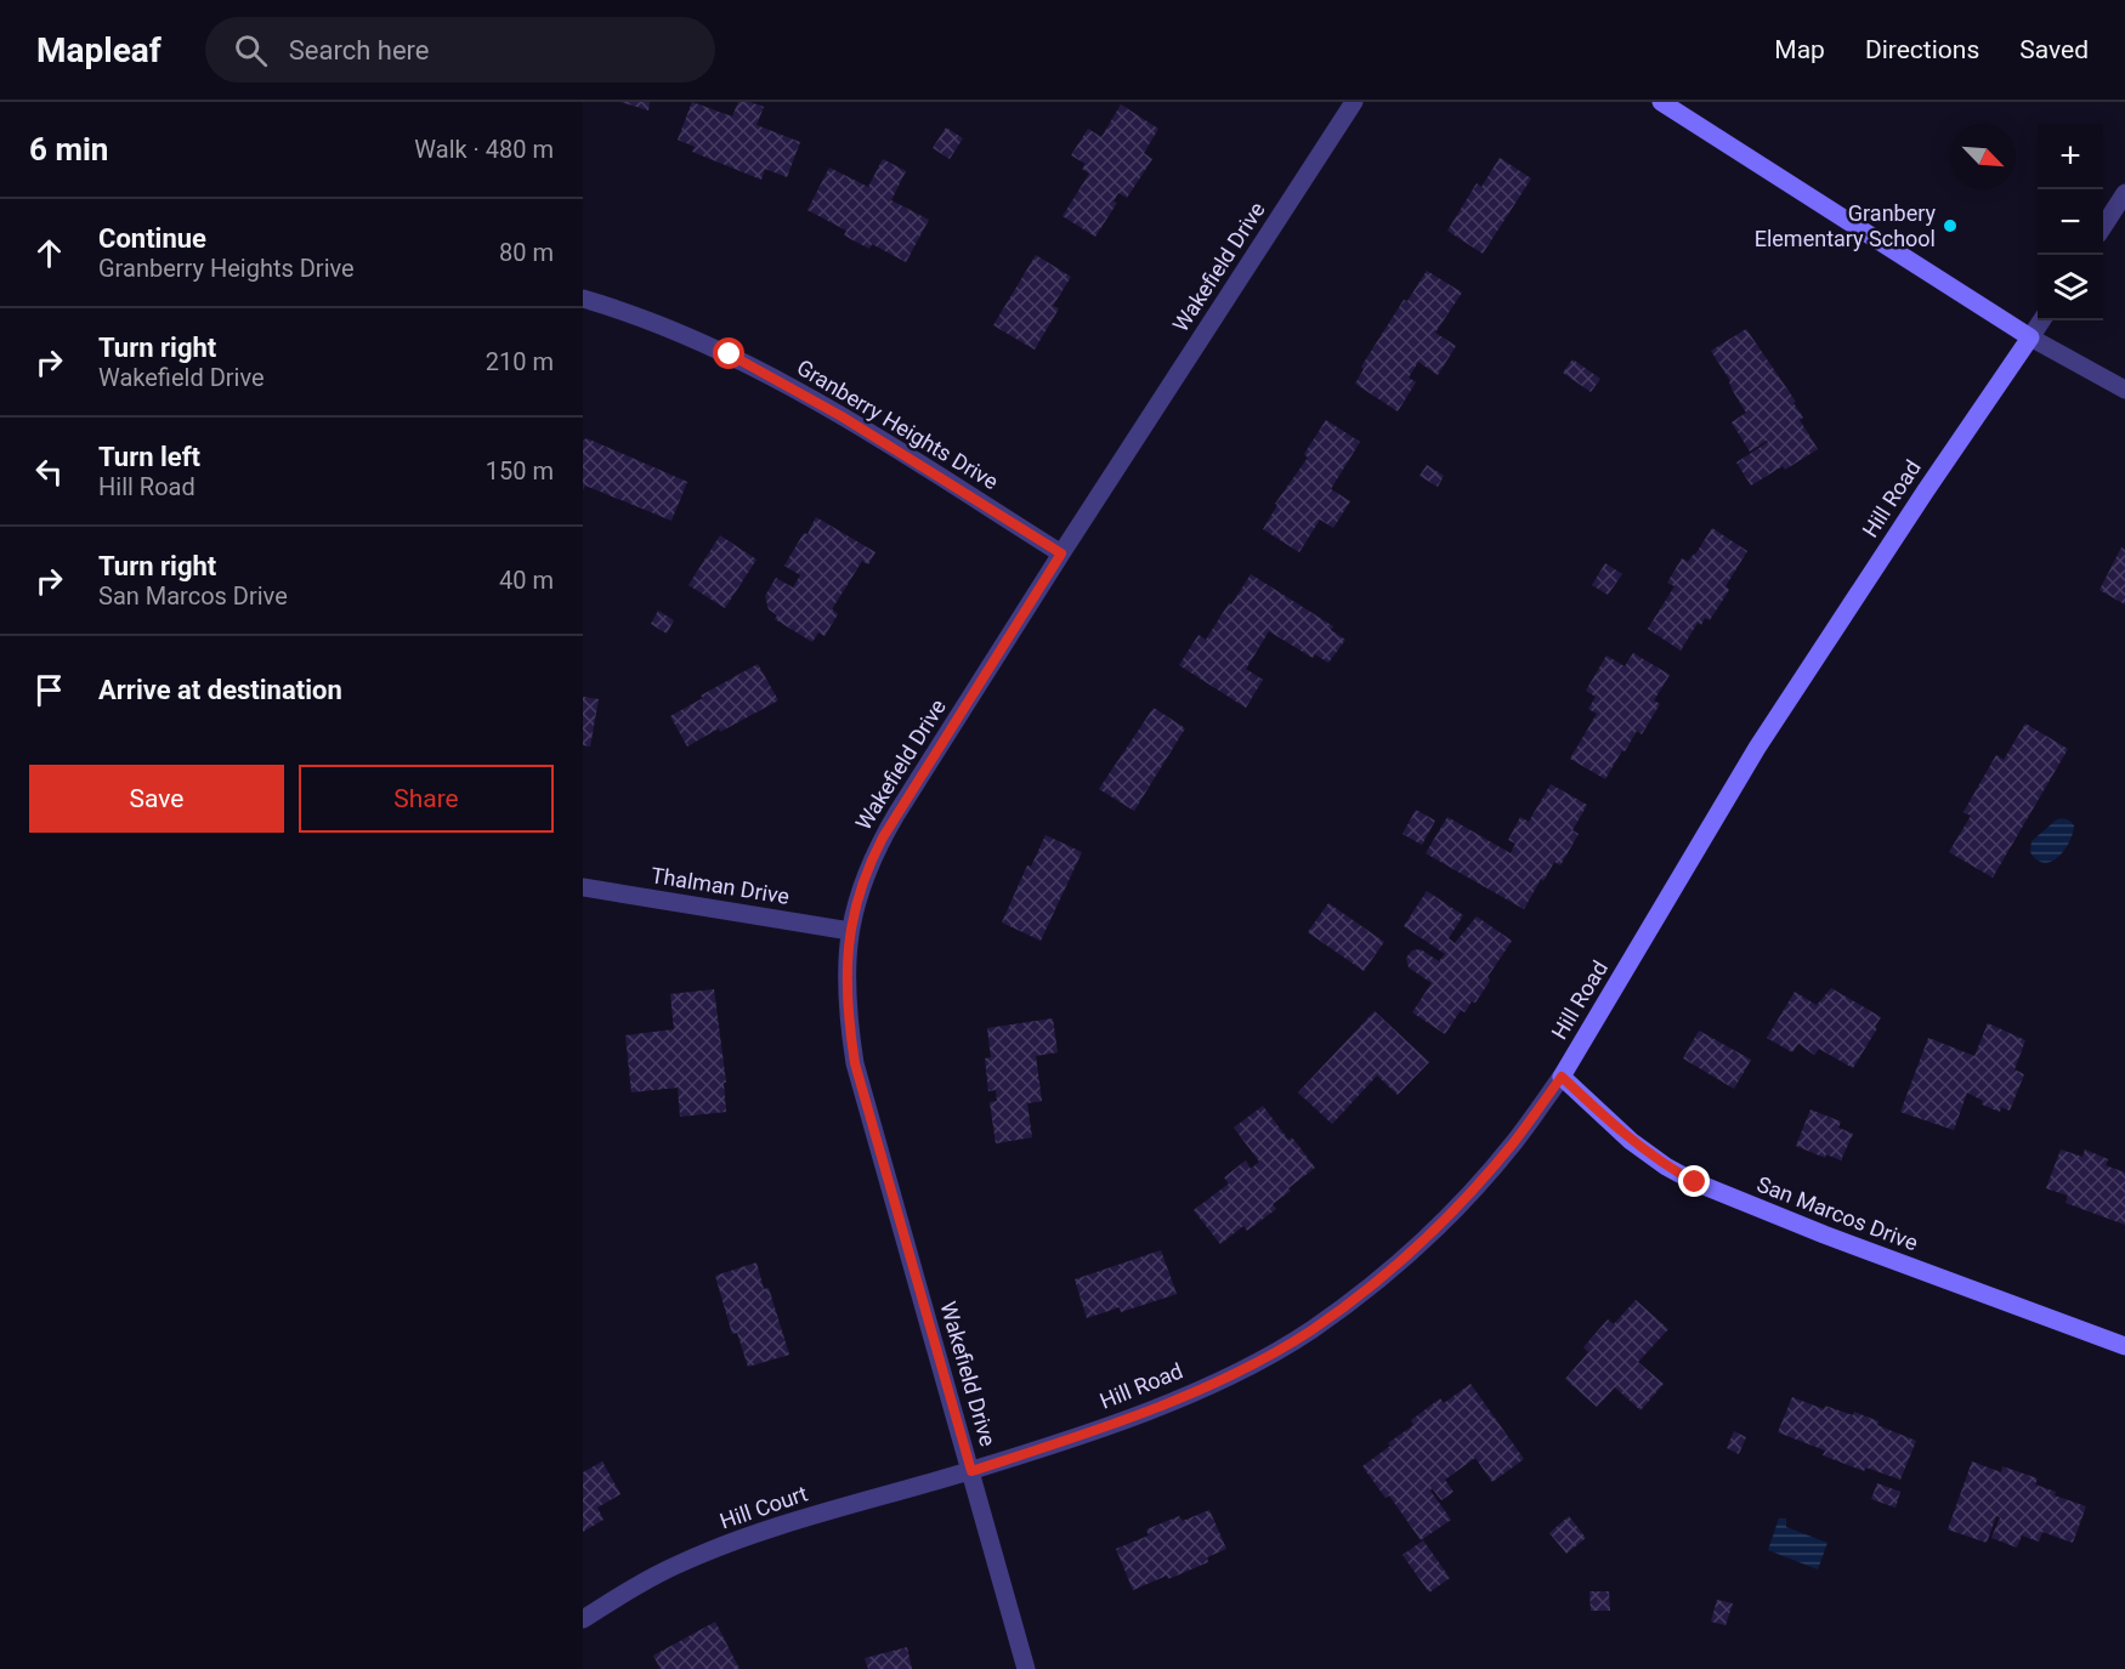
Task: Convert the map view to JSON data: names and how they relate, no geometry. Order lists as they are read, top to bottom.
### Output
{
  "streets": {
    "street": [
      "Wakefield Drive",
      "Granberry Heights Drive",
      "Hill Road",
      "Thalman Drive",
      "San Marcos Drive",
      "Hill Court"
    ]
  },
  "crossings": [
    ["Wakefield Drive", "Granberry Heights Drive"],
    ["Wakefield Drive", "Hill Road"],
    ["Wakefield Drive", "Thalman Drive"],
    ["Wakefield Drive", "Hill Court"],
    ["Hill Road", "San Marcos Drive"],
    ["Hill Road", "Hill Court"]
  ],
  "places": ["Granbery Elementary School"],
  "north": "bottom right",
  "page": {
    "header": "Mapleaf",
    "search": "Search here",
    "nav": ["Map", "Directions", "Saved"],
    "heading": ["6 min", "Walk · 480 m"],
    "map_buttons": ["+", "−"],
    "list": [
      ["Continue", "Granberry Heights Drive", "80 m"],
      ["Turn right", "Wakefield Drive", "210 m"],
      ["Turn left", "Hill Road", "150 m"],
      ["Turn right", "San Marcos Drive", "40 m"],
      "Arrive at destination"
    ],
    "buttons": ["Save", "Share"]
  }
}
